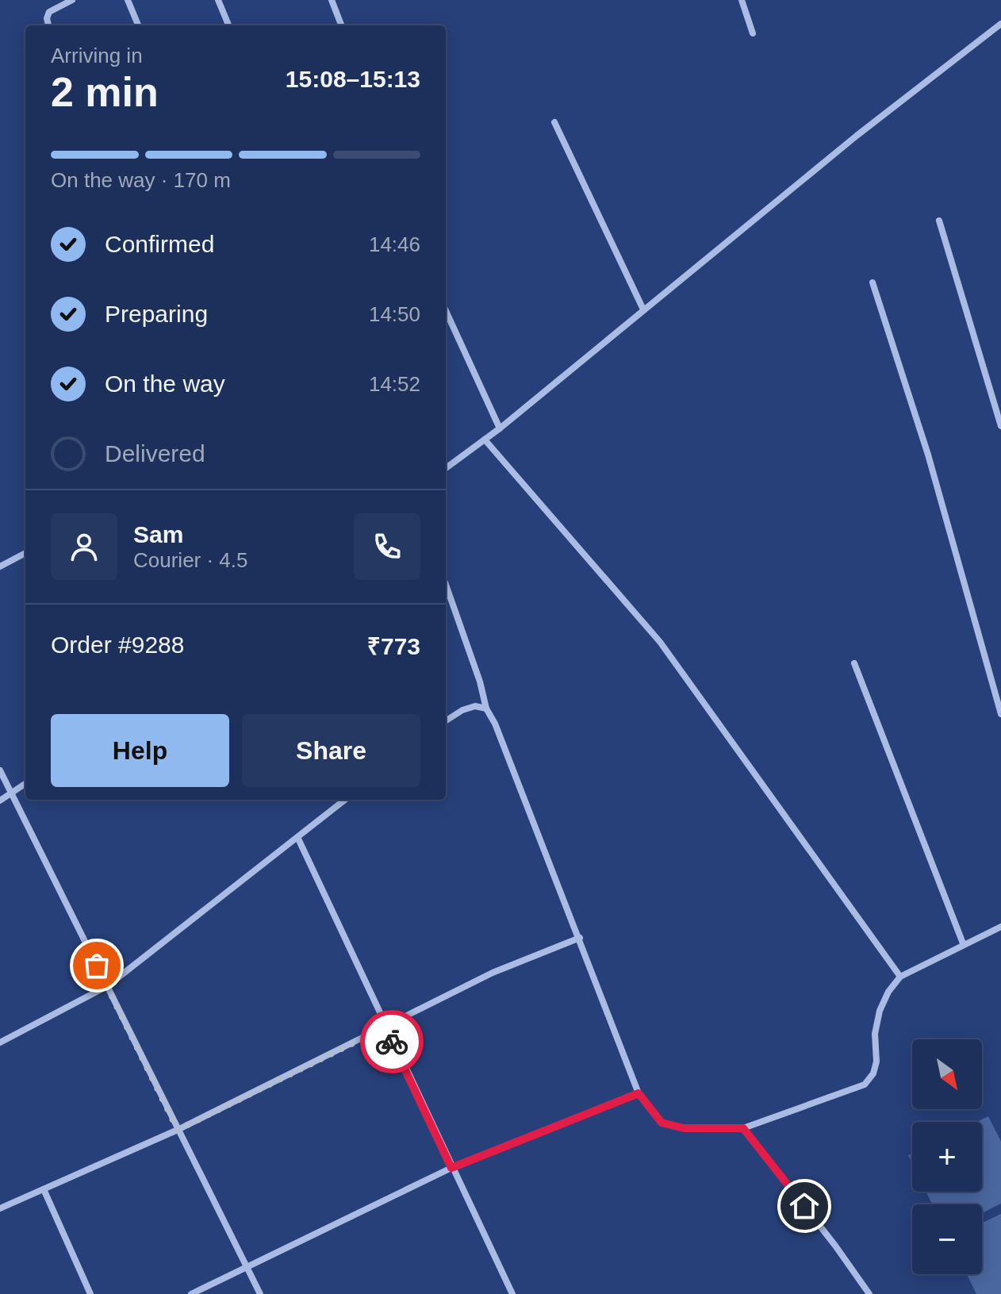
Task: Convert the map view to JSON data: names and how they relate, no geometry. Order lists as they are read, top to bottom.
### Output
{
  "north": "bottom right",
  "page": {
    "heading": ["2 min", "Arriving in", "15:08–15:13"],
    "panel": [
      "Sam",
      "Courier · 4.5",
      "Order #9288",
      "₹773"
    ],
    "bar": "On the way · 170 m",
    "list": [
      ["Confirmed", "14:46"],
      ["Preparing", "14:50"],
      ["On the way", "14:52"],
      "Delivered"
    ],
    "buttons": ["Help", "Share"],
    "map_buttons": ["+", "−"]
  }
}
